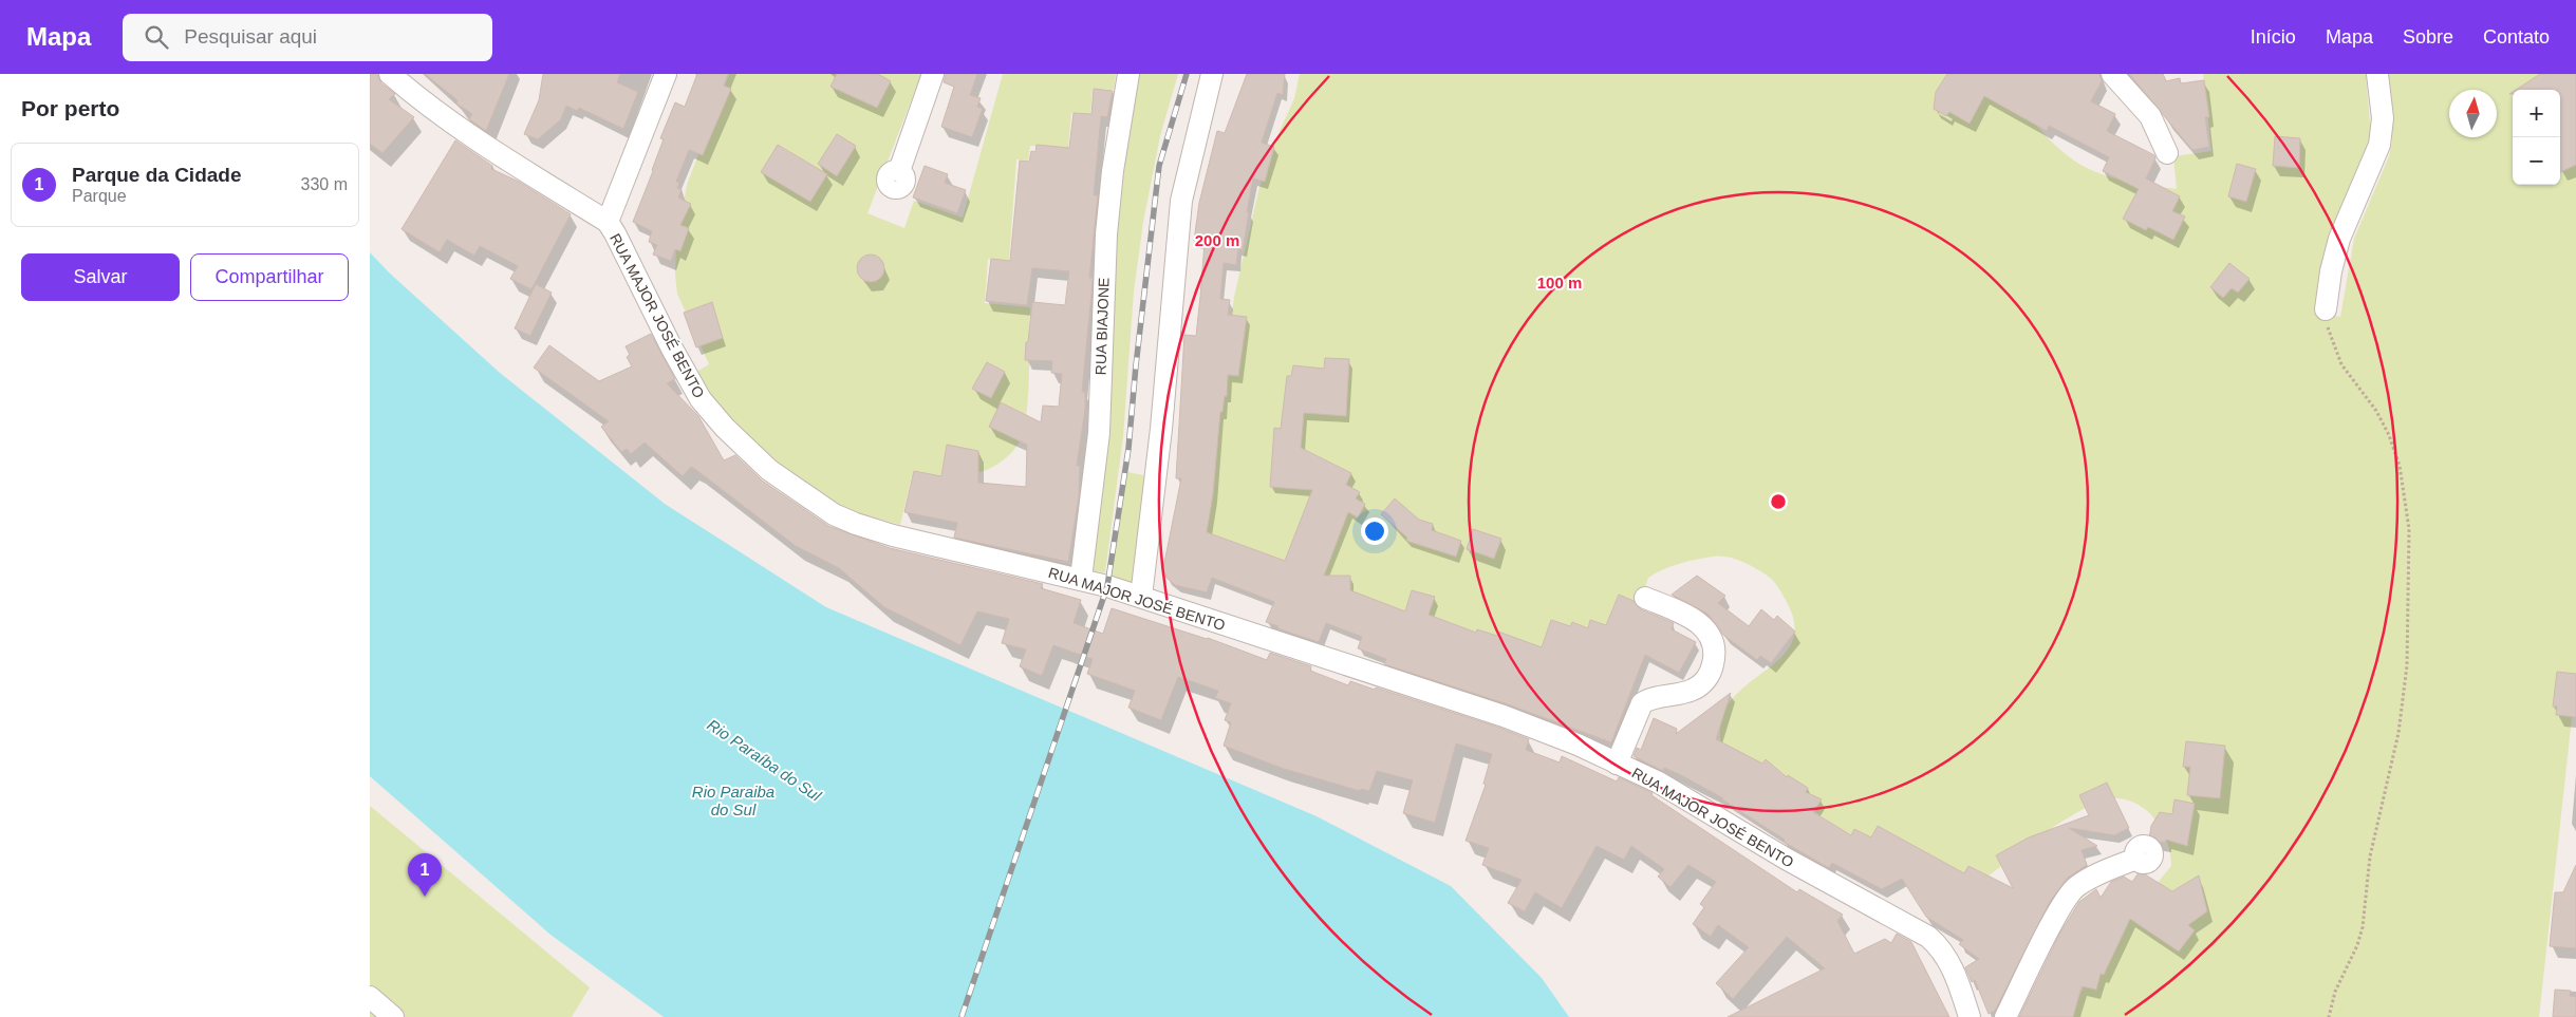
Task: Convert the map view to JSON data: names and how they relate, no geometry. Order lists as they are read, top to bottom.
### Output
{
  "streets": {
    "street": ["RUA MAJOR JOSÉ BENTO", "RUA BIAJONE"]
  },
  "crossings": [
    ["RUA MAJOR JOSÉ BENTO", "RUA BIAJONE"]
  ],
  "water": ["Rio Paraíba do Sul", "Rio Paraiba do Sul"],
  "north": "top",
  "page": {
    "header": "Mapa",
    "search": "Pesquisar aqui",
    "nav": [
      "Início",
      "Mapa",
      "Sobre",
      "Contato"
    ],
    "heading": "Por perto",
    "map_buttons": ["+", "−"],
    "list": [
      {
        "mark": "1",
        "name": "Parque da Cidade",
        "note": "Parque",
        "value": "330 m"
      }
    ],
    "buttons": ["Salvar", "Compartilhar"],
    "pins": "1"
  },
  "rings": ["200 m", "100 m"]
}
